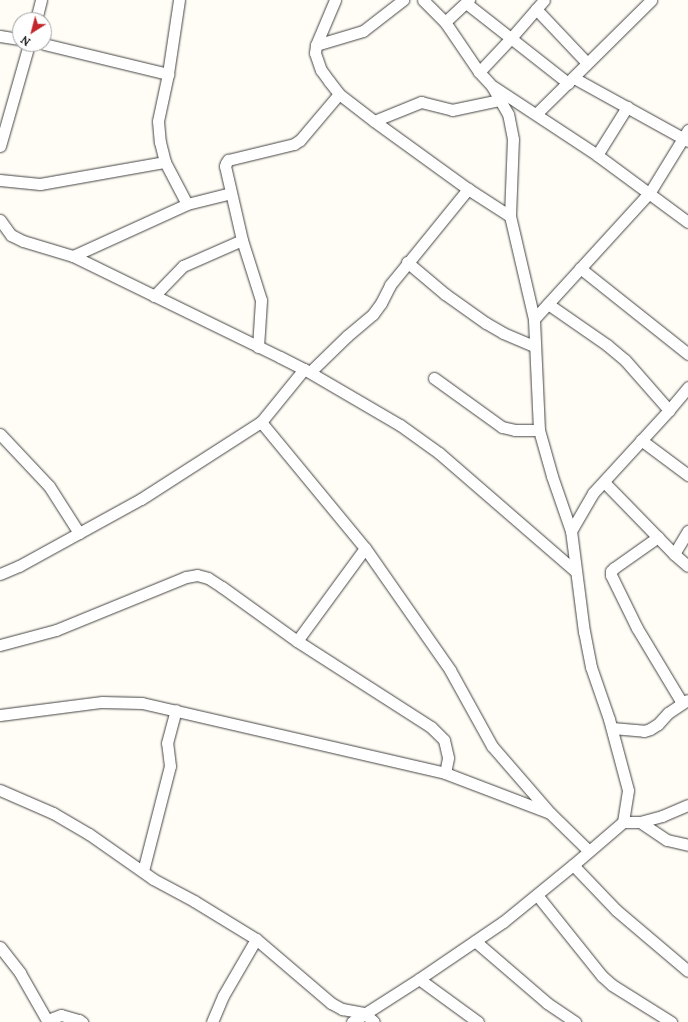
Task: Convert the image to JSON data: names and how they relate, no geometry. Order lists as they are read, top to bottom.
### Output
{
  "north": "bottom left"
}
